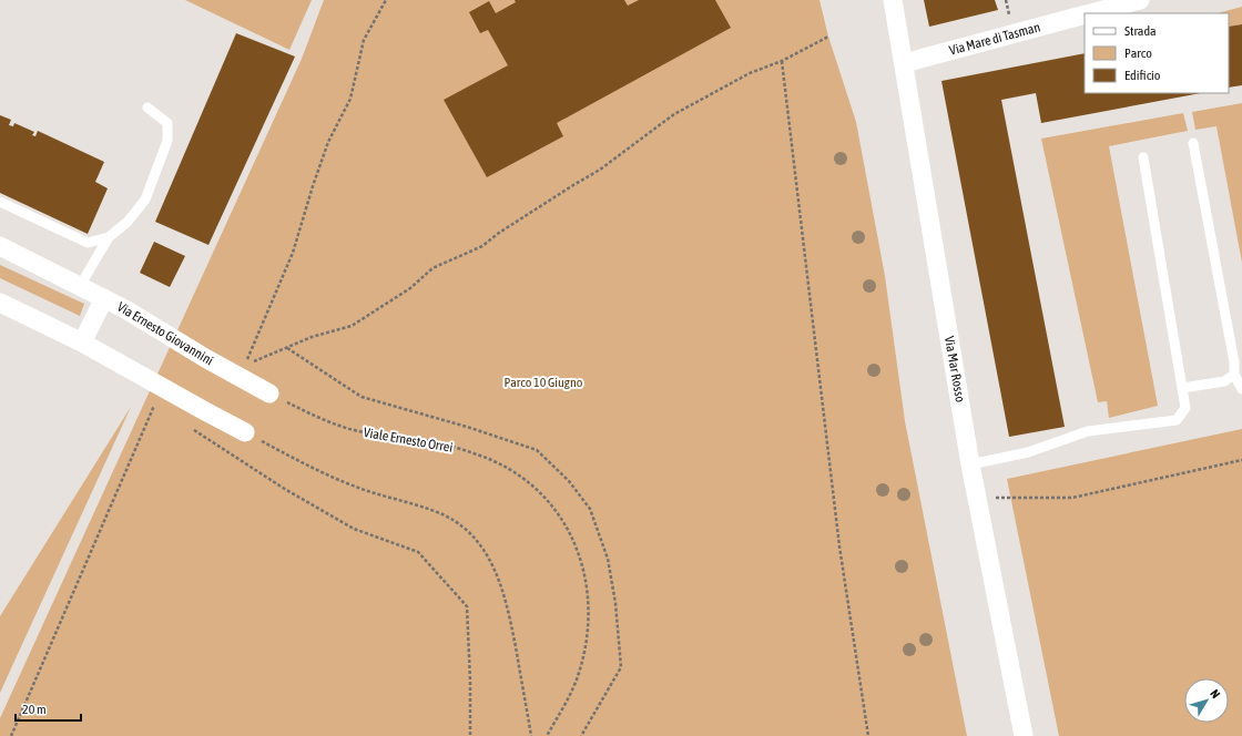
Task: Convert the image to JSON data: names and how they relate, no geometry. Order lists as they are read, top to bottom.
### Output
{
  "streets": {
    "street": ["Via Mare di Tasman", "Via Ernesto Giovannini", "Via Mar Rosso"],
    "path": ["Viale Ernesto Orrei"]
  },
  "crossings": [
    ["Via Mare di Tasman", "Via Mar Rosso"]
  ],
  "parks": ["Parco 10 Giugno"],
  "legend": ["Strada", "Parco", "Edificio"],
  "scale_bar": "20 m",
  "north": "top right"
}
